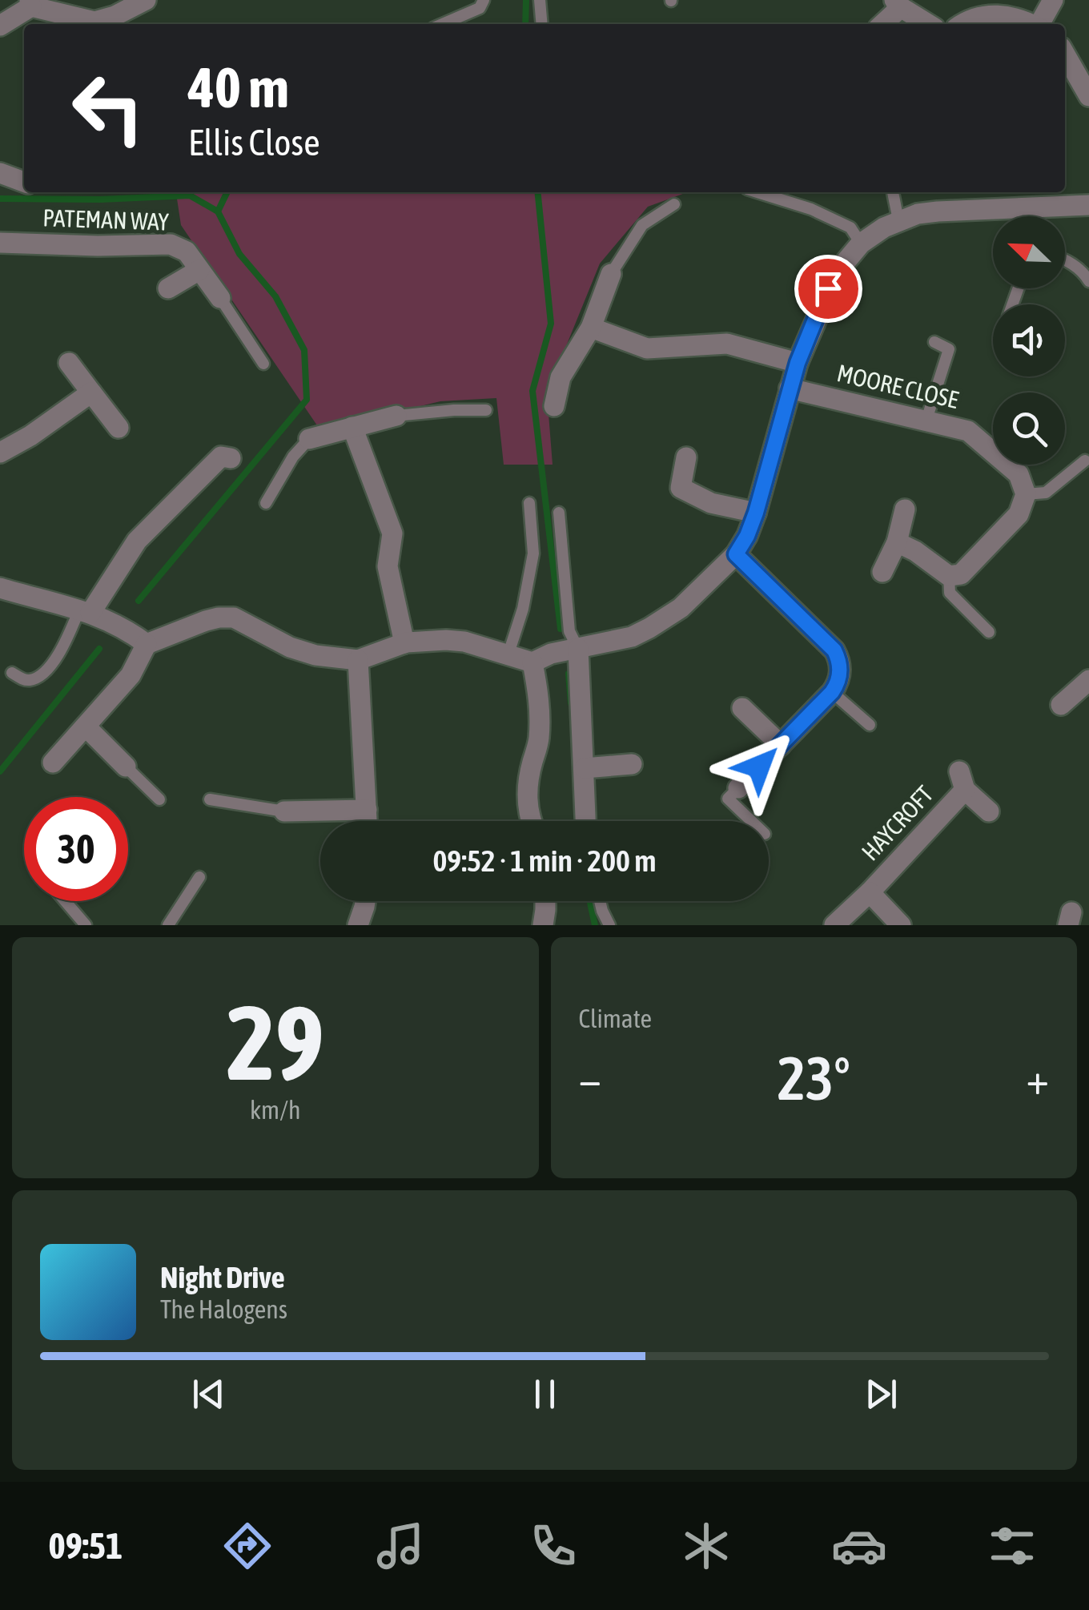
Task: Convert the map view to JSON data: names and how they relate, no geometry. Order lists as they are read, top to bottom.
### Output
{
  "streets": {
    "street": ["PATEMAN WAY", "MOORE CLOSE", "HAYCROFT"]
  },
  "north": "top left",
  "page": {
    "turn": ["40 m", "Ellis Close"],
    "limit": "30",
    "trip": "09:52 · 1 min · 200 m",
    "tile": [
      ["29", "km/h"],
      "Climate"
    ],
    "heat": ["−", "23°", "+"],
    "song": ["Night Drive", "The Halogens"],
    "tabs": "09:51"
  }
}
